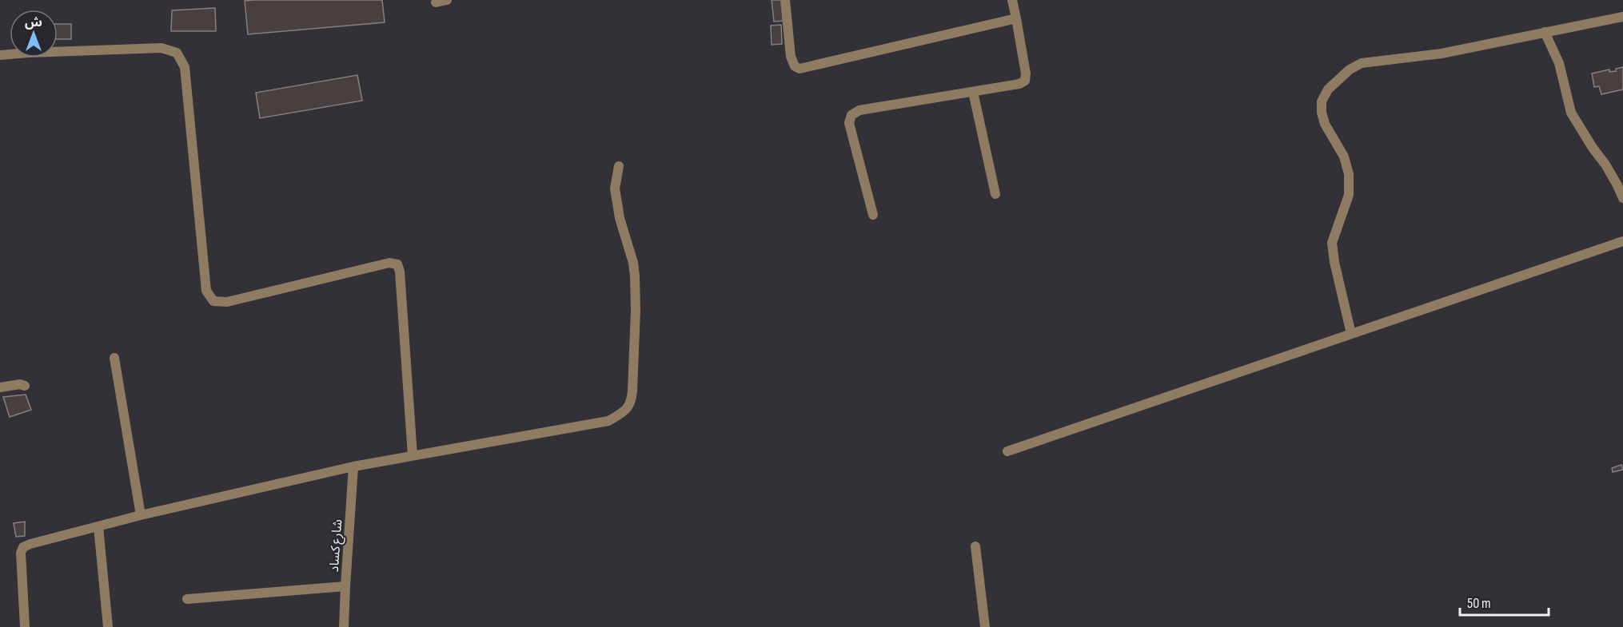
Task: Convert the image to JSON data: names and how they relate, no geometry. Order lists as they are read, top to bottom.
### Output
{
  "streets": {
    "street": ["شارع كساد"]
  },
  "scale_bar": "50 m",
  "north": "top"
}
